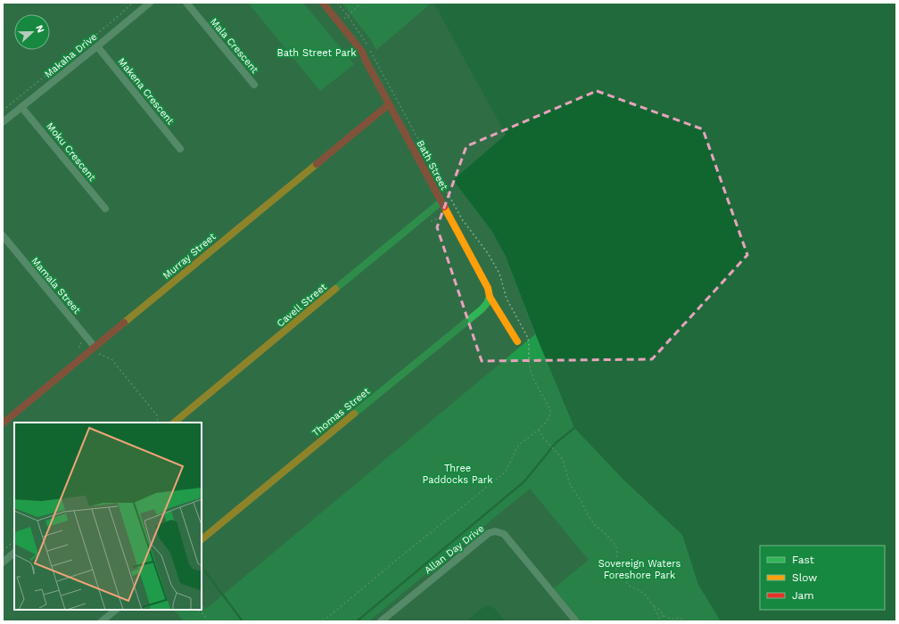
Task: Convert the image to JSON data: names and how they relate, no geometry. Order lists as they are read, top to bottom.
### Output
{
  "streets": {
    "street": [
      "Mala Crescent",
      "Makaha Drive",
      "Makena Crescent",
      "Moku Crescent",
      "Bath Street",
      "Murray Street",
      "Mamala Street",
      "Cavell Street",
      "Thomas Street",
      "Allan Day Drive"
    ]
  },
  "crossings": [
    ["Makaha Drive", "Makena Crescent"],
    ["Makaha Drive", "Moku Crescent"],
    ["Bath Street", "Murray Street"],
    ["Bath Street", "Cavell Street"],
    ["Bath Street", "Thomas Street"],
    ["Murray Street", "Mamala Street"]
  ],
  "parks": ["Bath Street Park", "Three Paddocks Park", "Sovereign Waters Foreshore Park"],
  "legend": ["Fast", "Slow", "Jam"],
  "north": "right"
}
